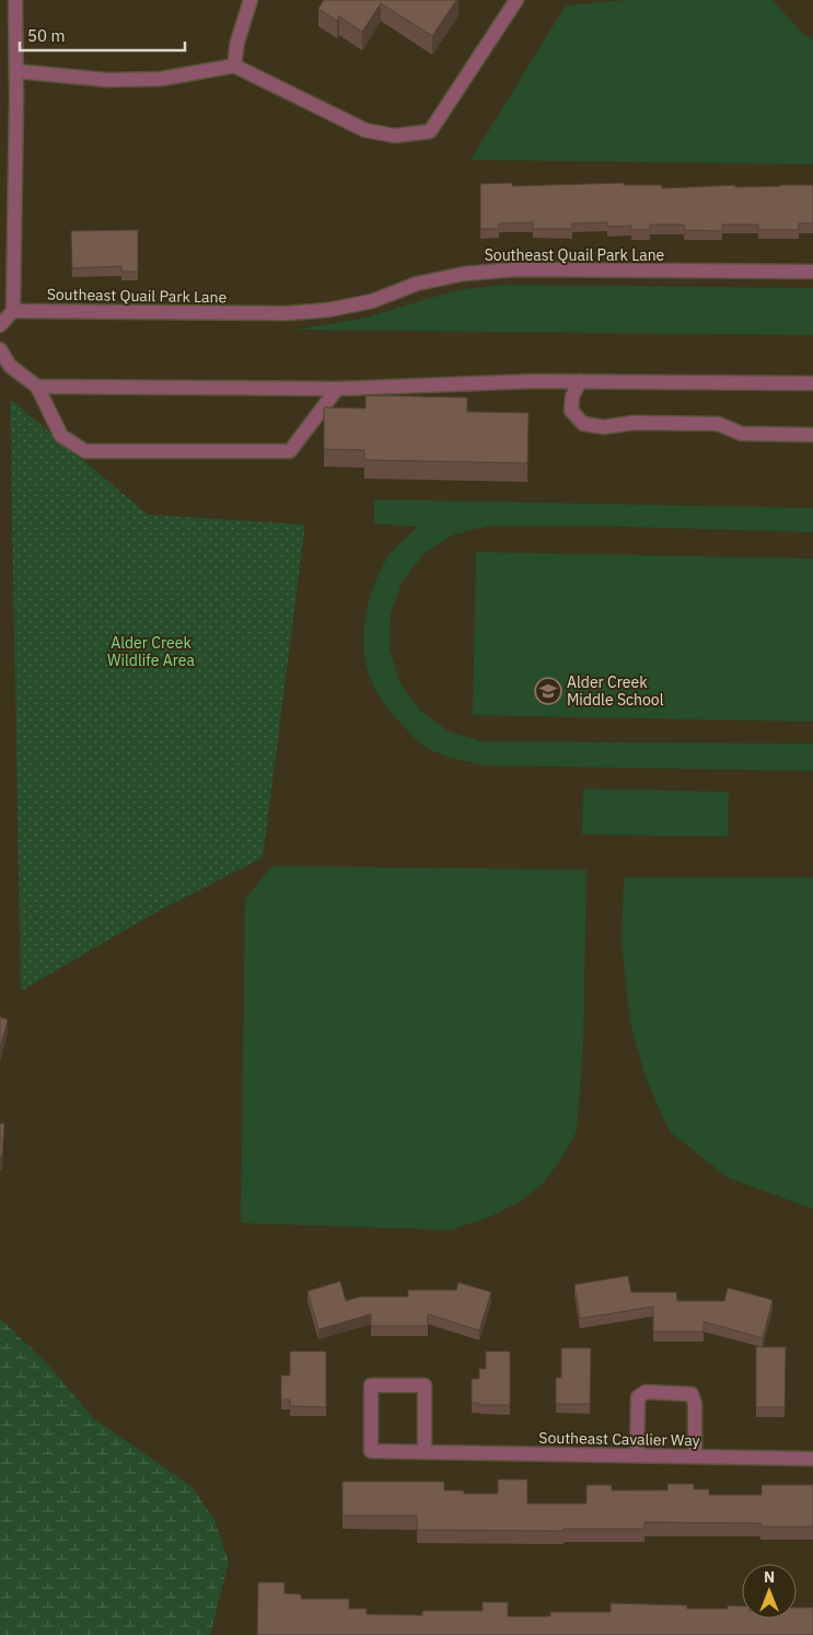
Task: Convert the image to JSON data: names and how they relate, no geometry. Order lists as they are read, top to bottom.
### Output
{
  "streets": {
    "street": ["Southeast Quail Park Lane", "Southeast Cavalier Way"]
  },
  "parks": ["Alder Creek Wildlife Area"],
  "places": {
    "school or university": ["Alder Creek Middle School"]
  },
  "scale_bar": "50 m",
  "north": "top"
}
